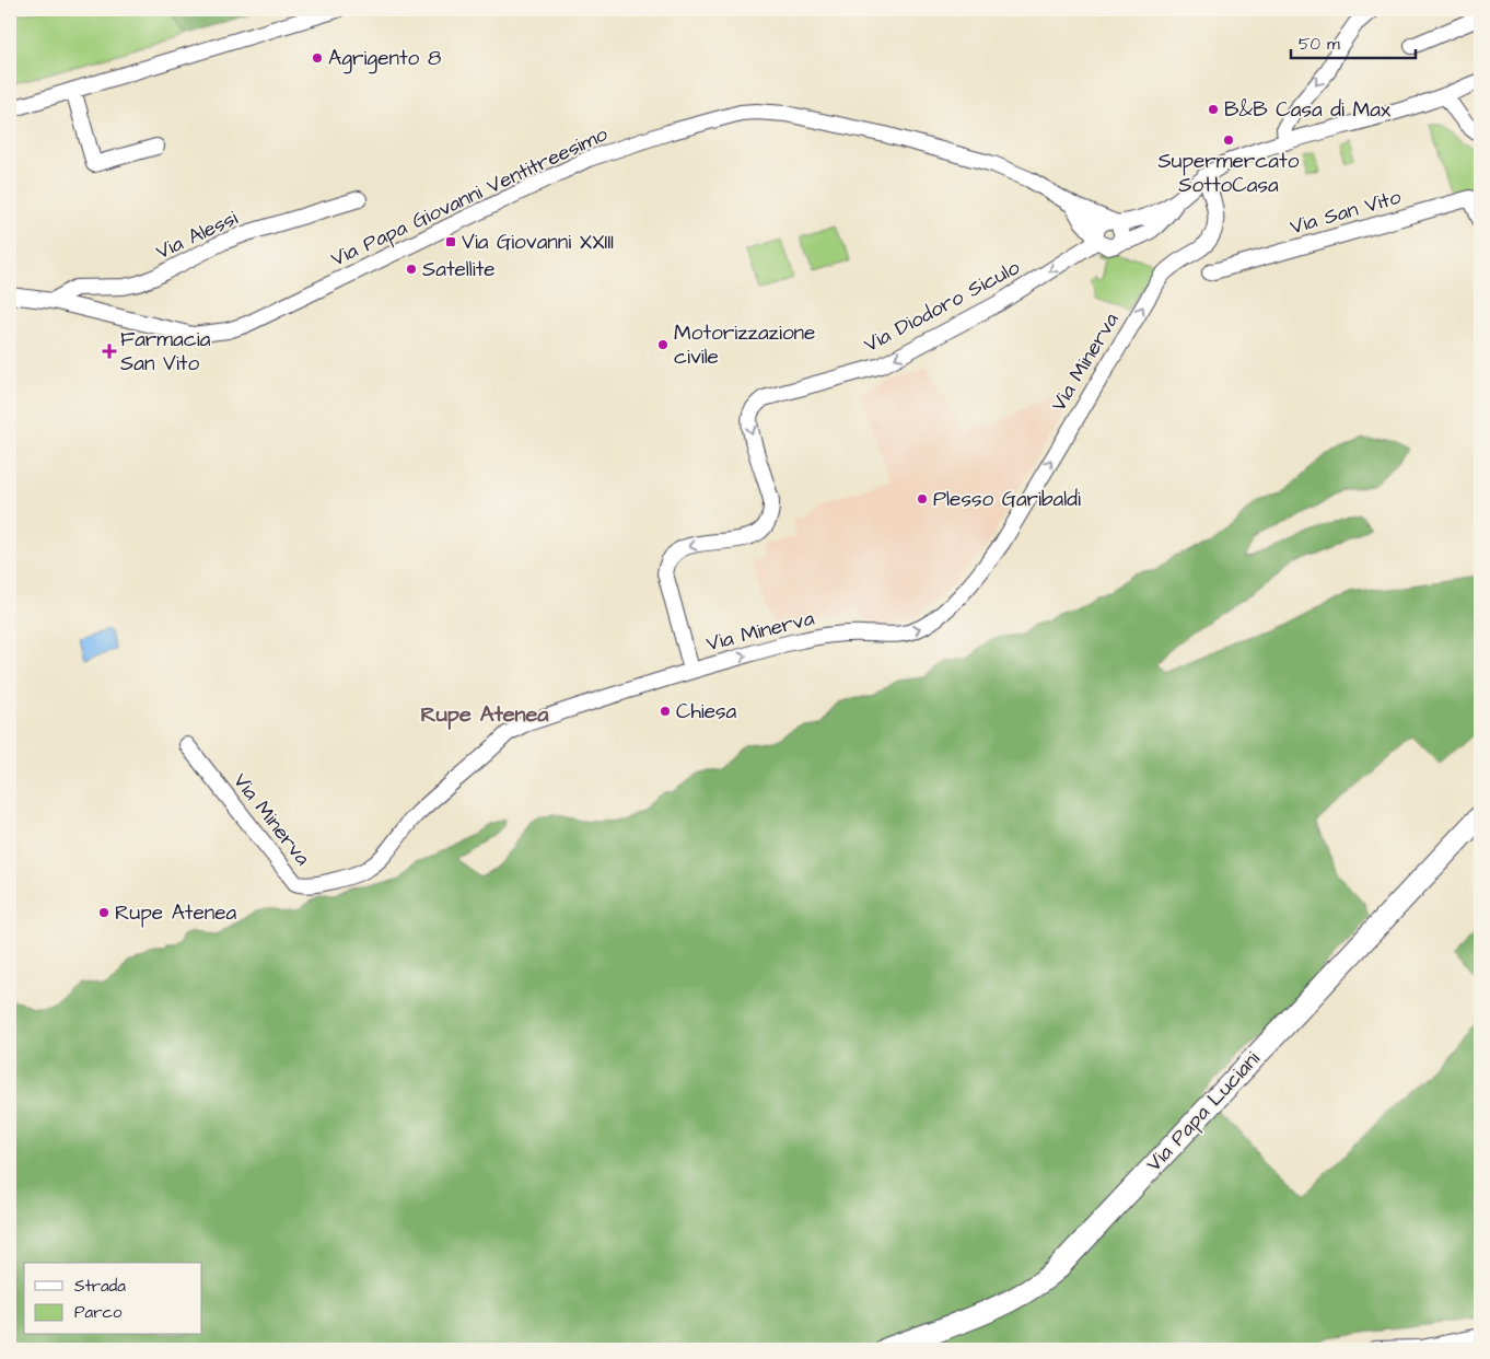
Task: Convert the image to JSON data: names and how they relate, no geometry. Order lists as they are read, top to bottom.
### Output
{
  "streets": {
    "street": [
      "Via Papa Giovanni Ventitreesimo",
      "Via San Vito",
      "Via Alessi",
      "Via Diodoro Siculo",
      "Via Minerva",
      "Via Papa Luciani"
    ]
  },
  "crossings": [
    ["Via Papa Giovanni Ventitreesimo", "Via Alessi"],
    ["Via Papa Giovanni Ventitreesimo", "Via Diodoro Siculo"],
    ["Via Diodoro Siculo", "Via Minerva"]
  ],
  "one_way": ["Via Diodoro Siculo", "Via Minerva"],
  "districts": ["Rupe Atenea"],
  "places": {
    "other": [
      "Agrigento 8",
      "B&B Casa di Max",
      "Supermercato SottoCasa",
      "Satellite",
      "Motorizzazione civile",
      "Plesso Garibaldi",
      "Chiesa",
      "Rupe Atenea"
    ],
    "transit": ["Via Giovanni XXIII"],
    "health": ["Farmacia San Vito"]
  },
  "legend": ["Strada", "Parco"],
  "scale_bar": "50 m"
}
